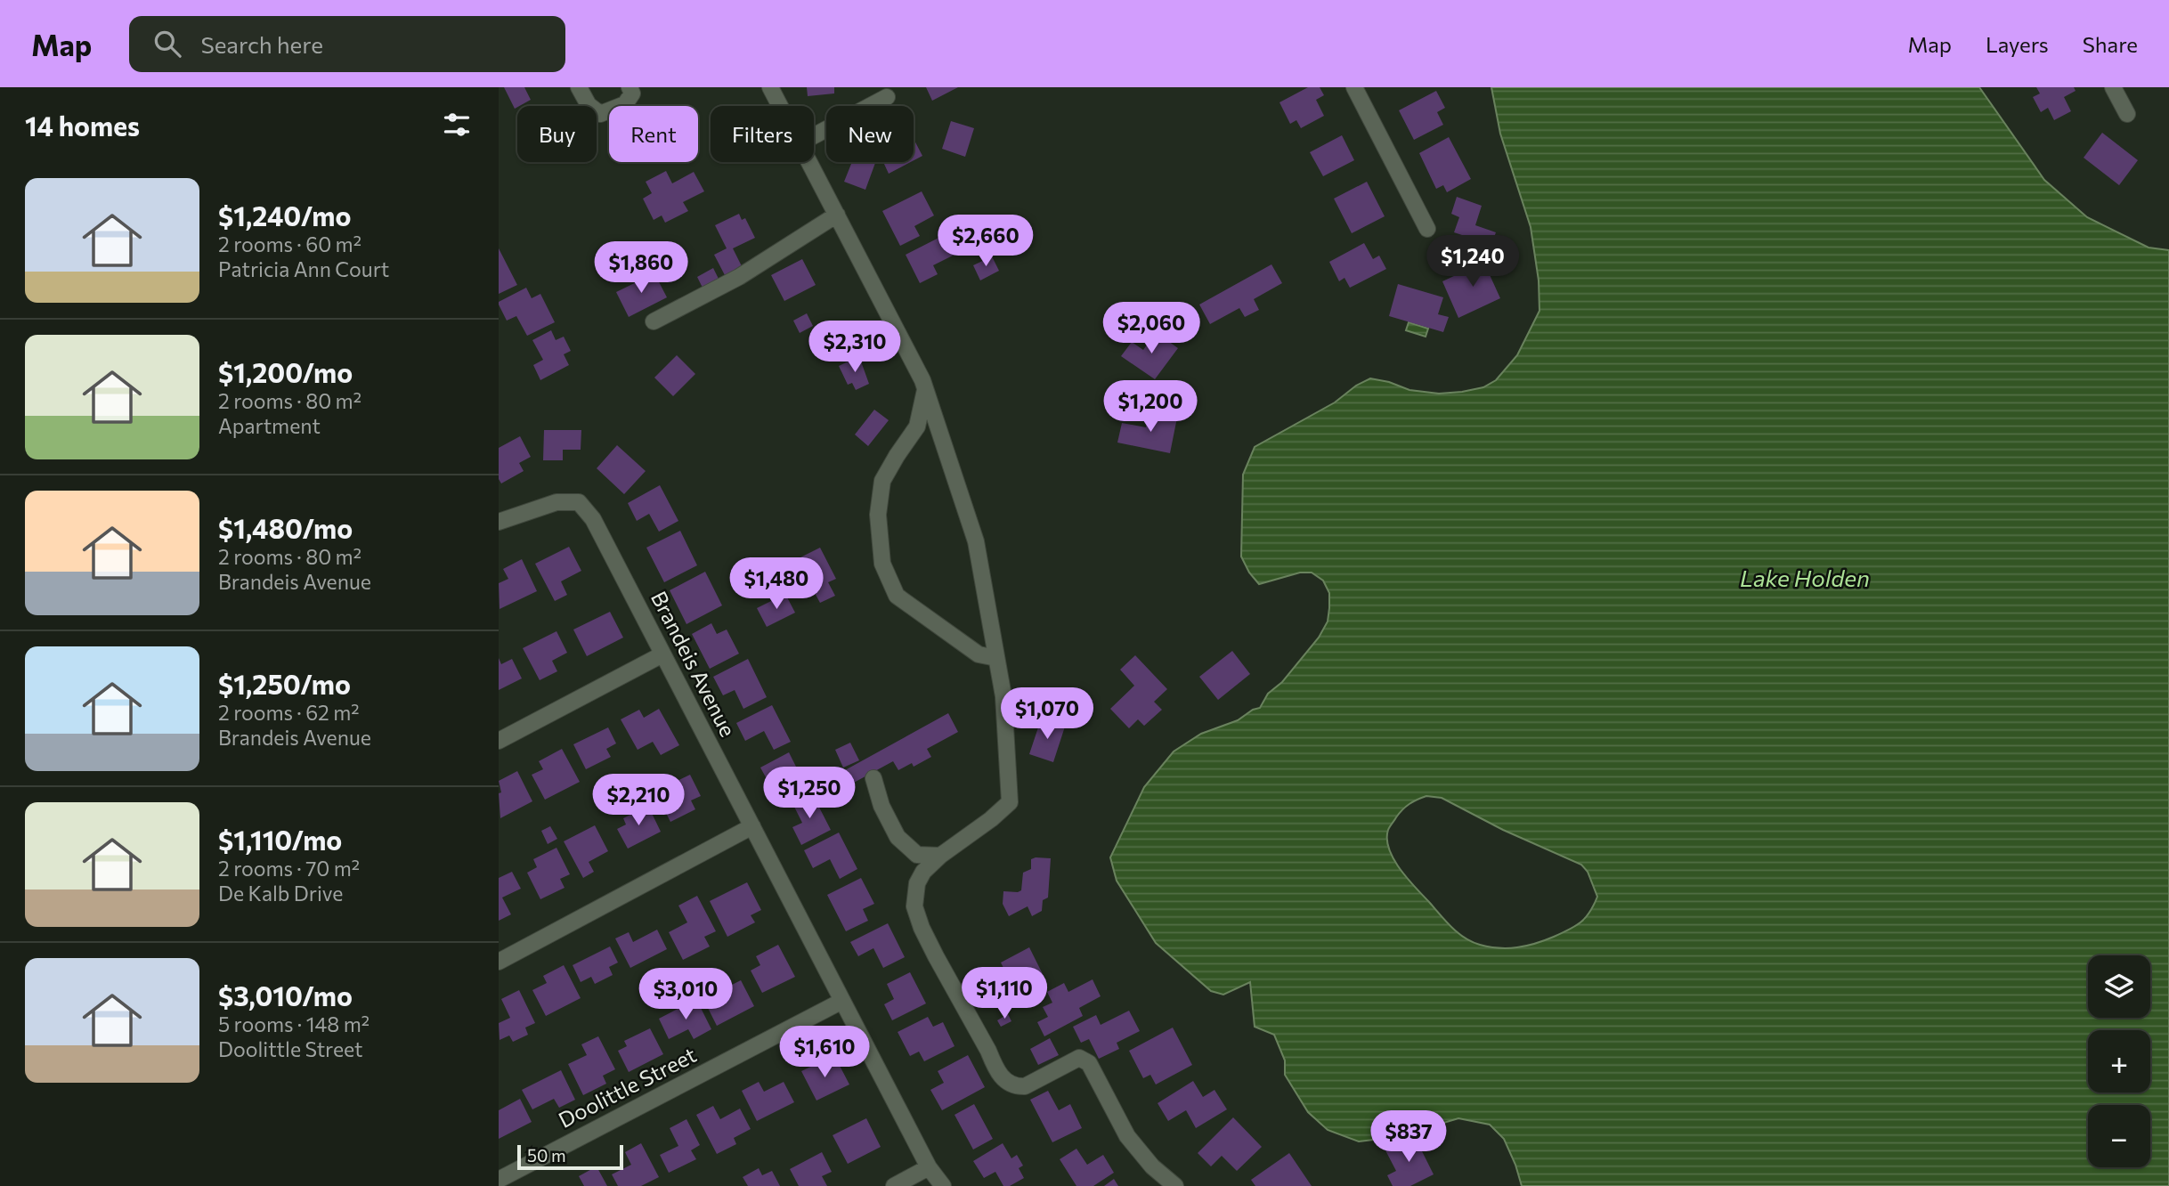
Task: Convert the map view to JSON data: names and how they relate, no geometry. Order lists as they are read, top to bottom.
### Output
{
  "streets": {
    "street": ["Brandeis Avenue", "Doolittle Street"]
  },
  "crossings": [
    ["Brandeis Avenue", "Doolittle Street"]
  ],
  "water": ["Lake Holden"],
  "scale_bar": "50 m",
  "page": {
    "header": "Map",
    "search": "Search here",
    "nav": ["Map", "Layers", "Share"],
    "heading": "14 homes",
    "chip": [
      "Buy",
      "Rent",
      "Filters",
      "New"
    ],
    "list": [
      {
        "name": "$1,240/mo",
        "note": "2 rooms · 60 m² · Patricia Ann Court"
      },
      {
        "name": "$1,200/mo",
        "note": "2 rooms · 80 m² · Apartment"
      },
      {
        "name": "$1,480/mo",
        "note": "2 rooms · 80 m² · Brandeis Avenue"
      },
      {
        "name": "$1,250/mo",
        "note": "2 rooms · 62 m² · Brandeis Avenue"
      },
      {
        "name": "$1,110/mo",
        "note": "2 rooms · 70 m² · De Kalb Drive"
      },
      {
        "name": "$3,010/mo",
        "note": "5 rooms · 148 m² · Doolittle Street"
      }
    ],
    "price": [
      "$2,660",
      "$1,240",
      "$1,860",
      "$2,060",
      "$2,310",
      "$1,200",
      "$1,480",
      "$1,070",
      "$1,250",
      "$2,210",
      "$1,110",
      "$3,010",
      "$1,610",
      "$837"
    ],
    "map_buttons": ["+", "−"],
    "scale": "50 m"
  }
}
